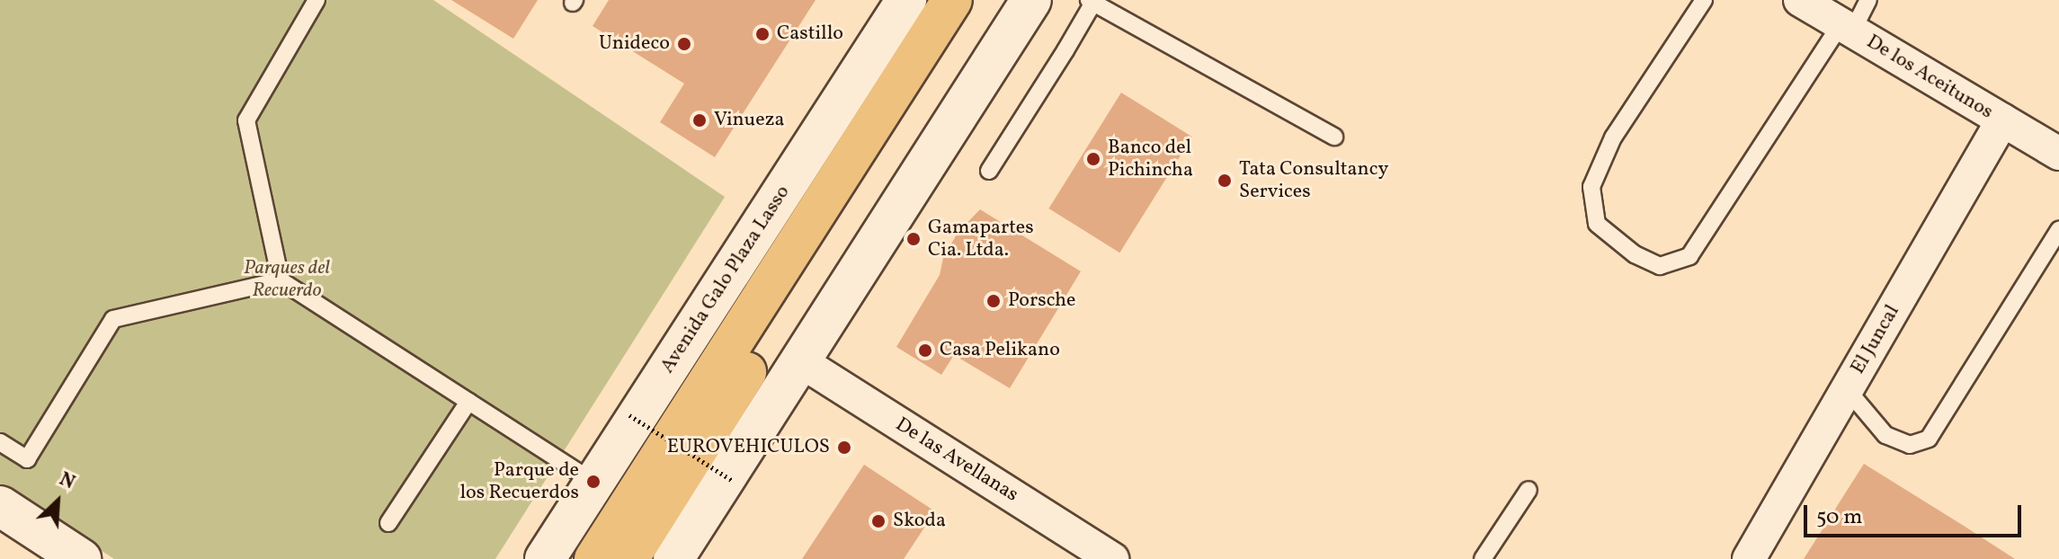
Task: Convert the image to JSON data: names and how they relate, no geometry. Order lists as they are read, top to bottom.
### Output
{
  "streets": {
    "main road": ["Avenida Galo Plaza Lasso"],
    "street": ["De los Aceitunos", "El Juncal", "De las Avellanas"]
  },
  "crossings": [
    ["De los Aceitunos", "El Juncal"]
  ],
  "parks": ["Parques del Recuerdo"],
  "places": [
    "Castillo",
    "Unideco",
    "Vinueza",
    "Banco del Pichincha",
    "Tata Consultancy Services",
    "Gamapartes Cia. Ltda.",
    "Porsche",
    "Casa Pelikano",
    "EUROVEHICULOS",
    "Parque de los Recuerdos",
    "Skoda"
  ],
  "scale_bar": "50 m",
  "north": "top right"
}
